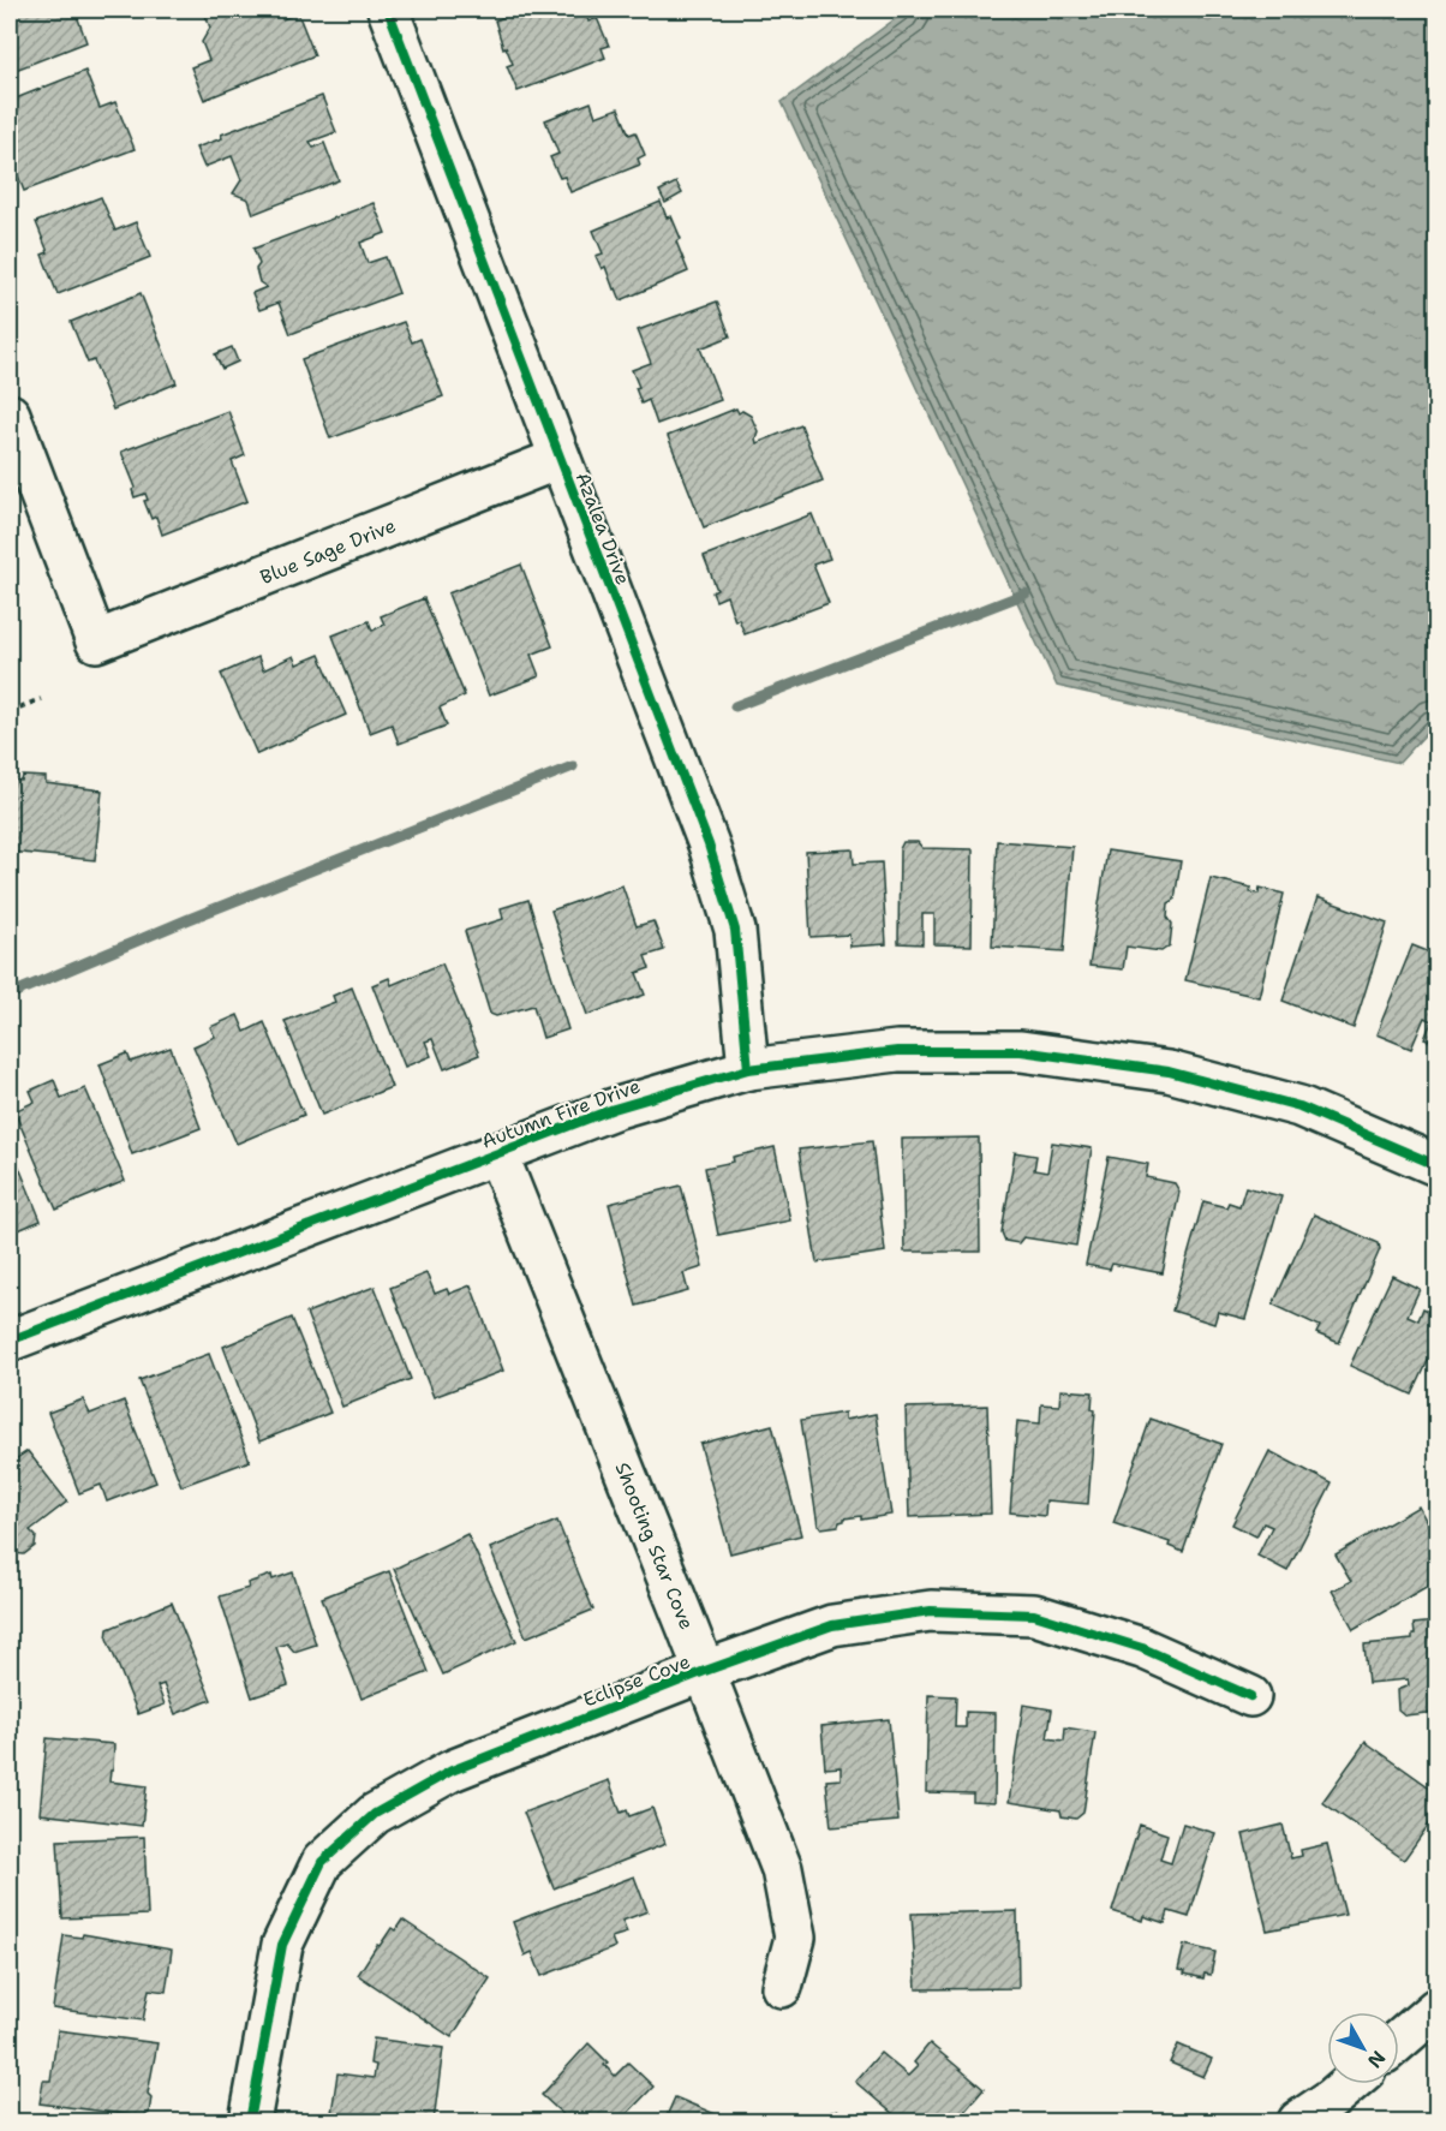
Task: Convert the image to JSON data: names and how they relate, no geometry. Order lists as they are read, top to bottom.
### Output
{
  "streets": {
    "street": [
      "Azalea Drive",
      "Blue Sage Drive",
      "Autumn Fire Drive",
      "Shooting Star Cove",
      "Eclipse Cove"
    ]
  },
  "crossings": [
    ["Azalea Drive", "Blue Sage Drive"],
    ["Azalea Drive", "Autumn Fire Drive"],
    ["Autumn Fire Drive", "Shooting Star Cove"],
    ["Shooting Star Cove", "Eclipse Cove"]
  ],
  "north": "bottom right"
}
